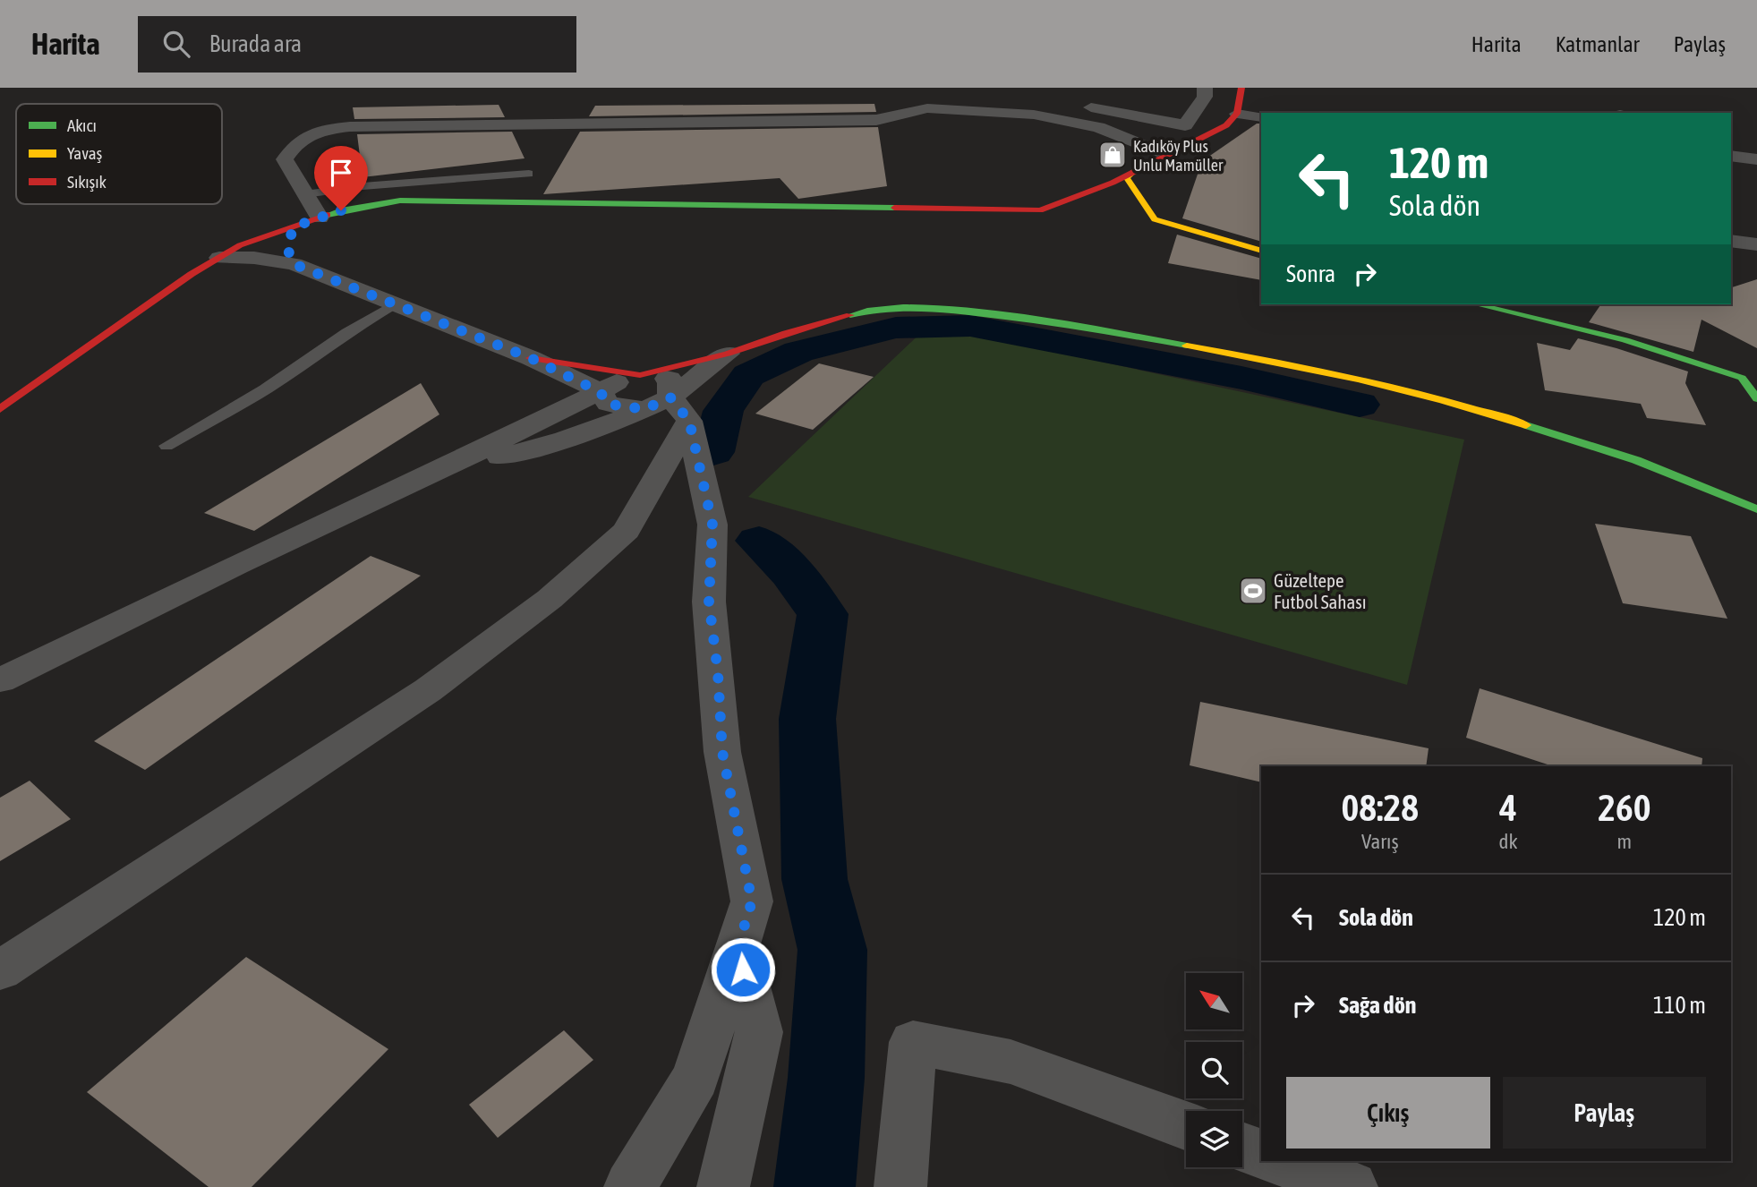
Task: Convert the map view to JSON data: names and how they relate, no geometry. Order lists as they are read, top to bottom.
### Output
{
  "places": {
    "shop": ["Kadıköy Plus Unlu Mamüller"],
    "sports": ["Güzeltepe Futbol Sahası"]
  },
  "legend": ["Akıcı", "Yavaş", "Sıkışık"],
  "north": "top left",
  "page": {
    "header": "Harita",
    "search": "Burada ara",
    "nav": ["Harita", "Katmanlar", "Paylaş"],
    "turn": ["120 m", "Sola dön"],
    "then": "Sonra",
    "eta": [
      "08:28",
      "Varış",
      "4",
      "dk",
      "260",
      "m"
    ],
    "list": [
      {
        "name": "Sola dön",
        "value": "120 m"
      },
      {
        "name": "Sağa dön",
        "value": "110 m"
      }
    ],
    "buttons": ["Çıkış", "Paylaş"]
  }
}
